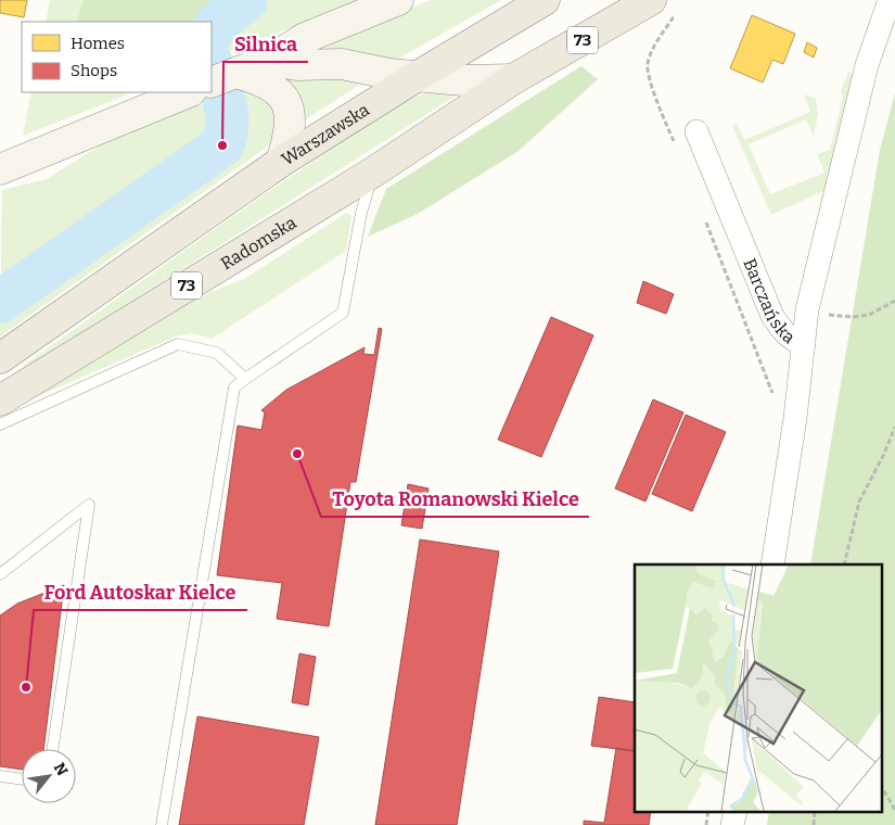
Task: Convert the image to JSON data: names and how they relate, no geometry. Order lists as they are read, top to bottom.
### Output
{
  "streets": {
    "main road": ["73", "Warszawska", "Radomska"],
    "street": ["Barczańska"]
  },
  "crossings": [
    ["Warszawska", "Radomska"]
  ],
  "places": ["Silnica", "Toyota Romanowski Kielce", "Ford Autoskar Kielce"],
  "legend": ["Homes", "Shops"],
  "north": "top right"
}
